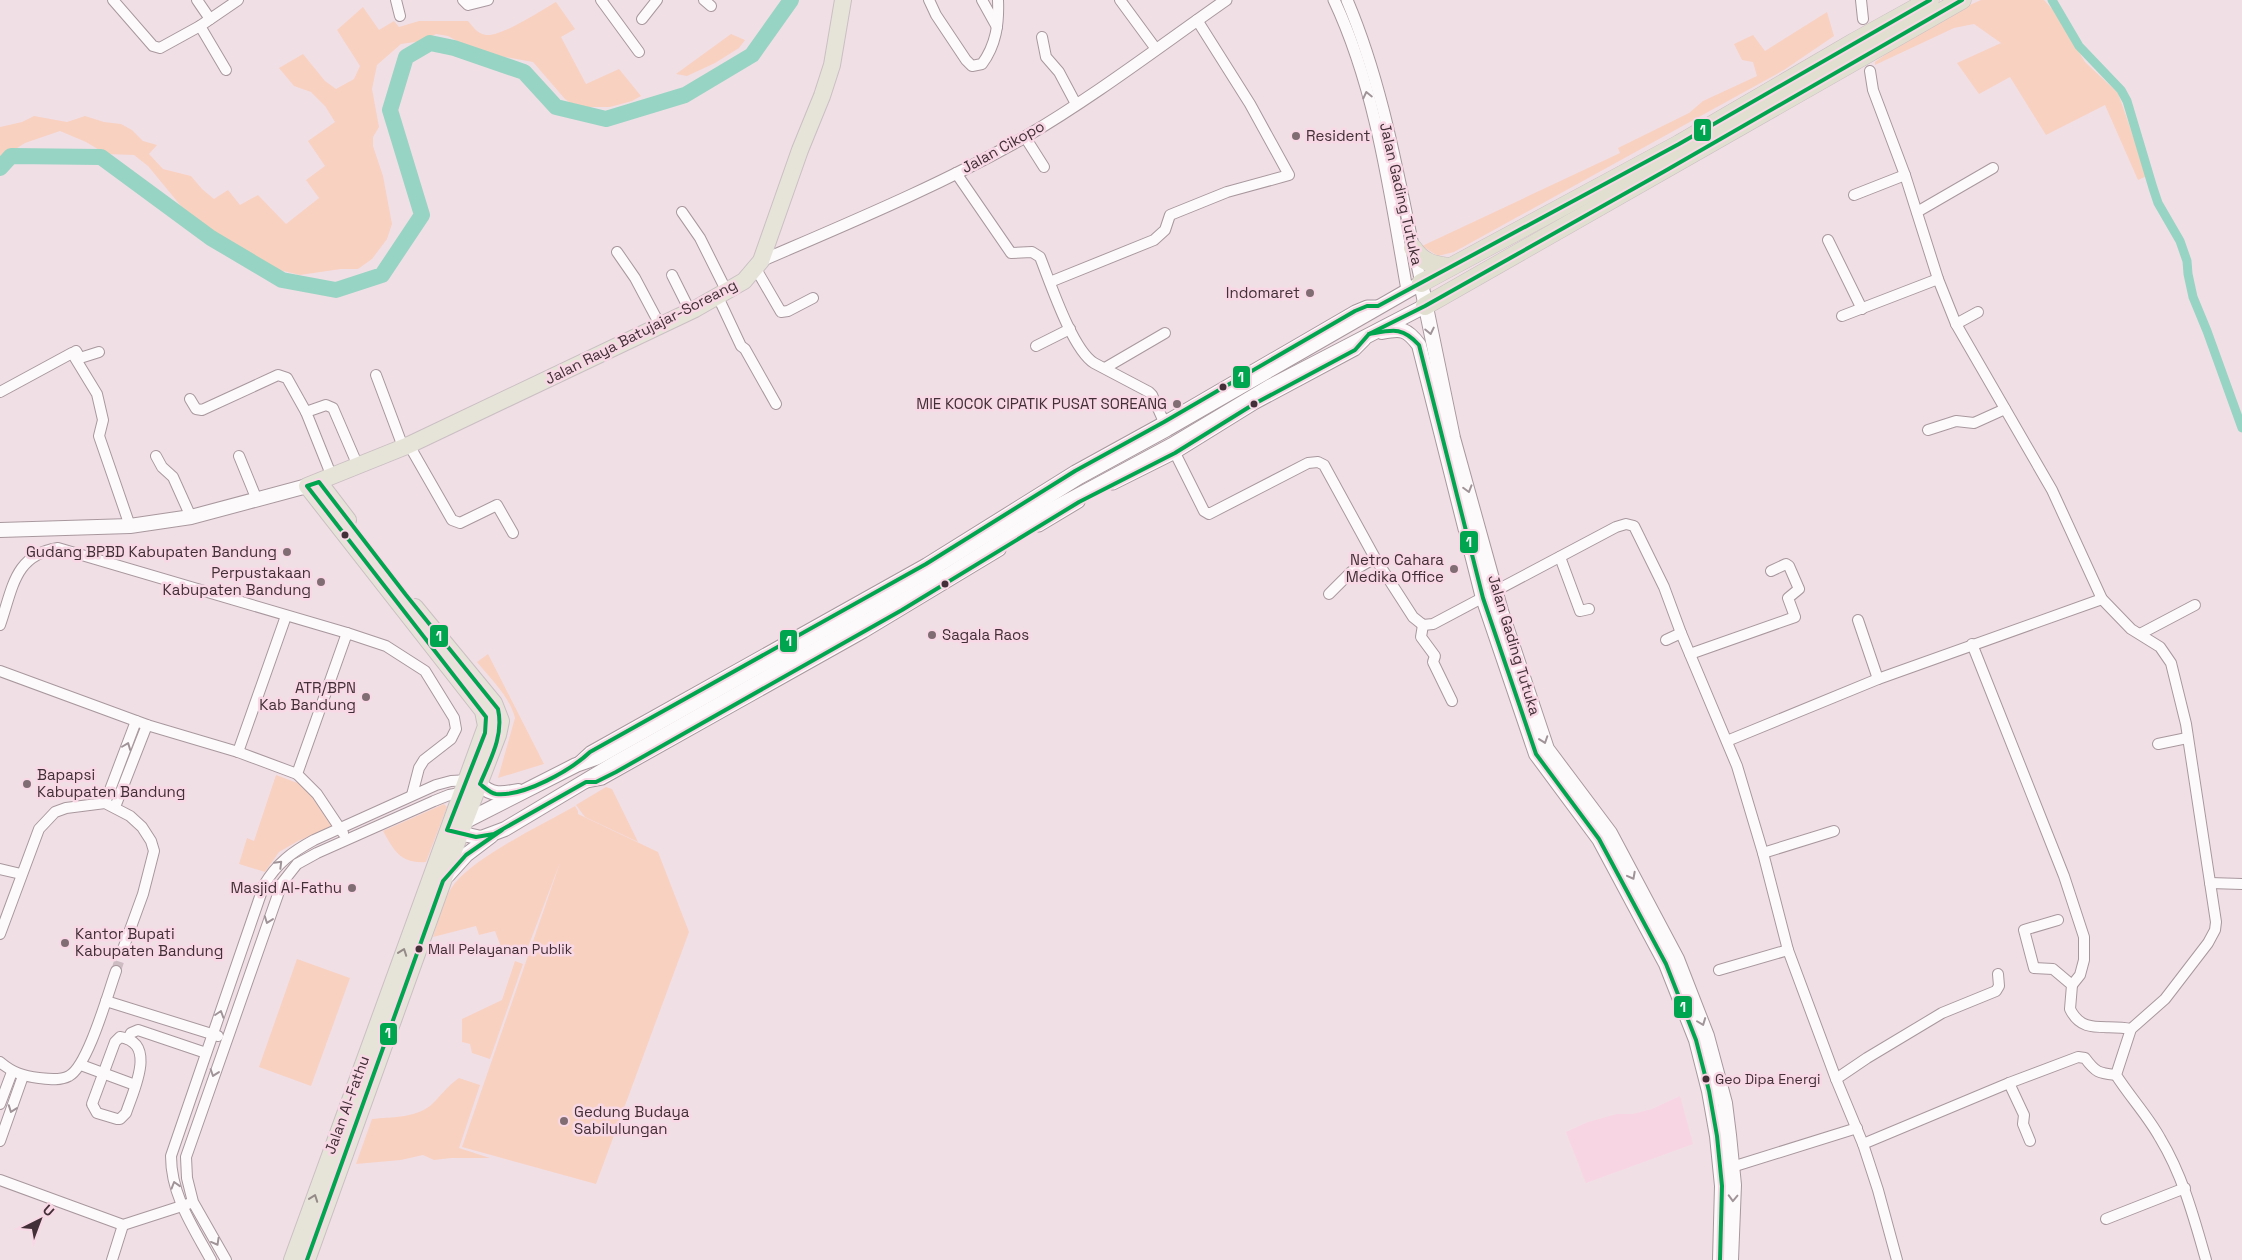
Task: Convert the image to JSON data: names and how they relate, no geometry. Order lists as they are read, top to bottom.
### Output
{
  "streets": {
    "highway": ["Jalan Raya Batujajar-Soreang", "Jalan Al-Fathu"],
    "main road": ["Jalan Gading Tutuka"],
    "street": ["Jalan Cikopo"]
  },
  "crossings": [
    ["Jalan Cikopo", "Jalan Raya Batujajar-Soreang"],
    ["Jalan Raya Batujajar-Soreang", "Jalan Al-Fathu"]
  ],
  "places": [
    "Resident",
    "Indomaret",
    "MIE KOCOK CIPATIK PUSAT SOREANG",
    "Gudang BPBD Kabupaten Bandung",
    "Netro Cahara Medika Office",
    "Perpustakaan Kabupaten Bandung",
    "Sagala Raos",
    "ATR/BPN Kab Bandung",
    "Bapapsi Kabupaten Bandung",
    "Masjid Al-Fathu",
    "Kantor Bupati Kabupaten Bandung",
    "Mall Pelayanan Publik",
    "Geo Dipa Energi",
    "Gedung Budaya Sabilulungan"
  ],
  "lines": ["transit line 1"],
  "north": "top right"
}
